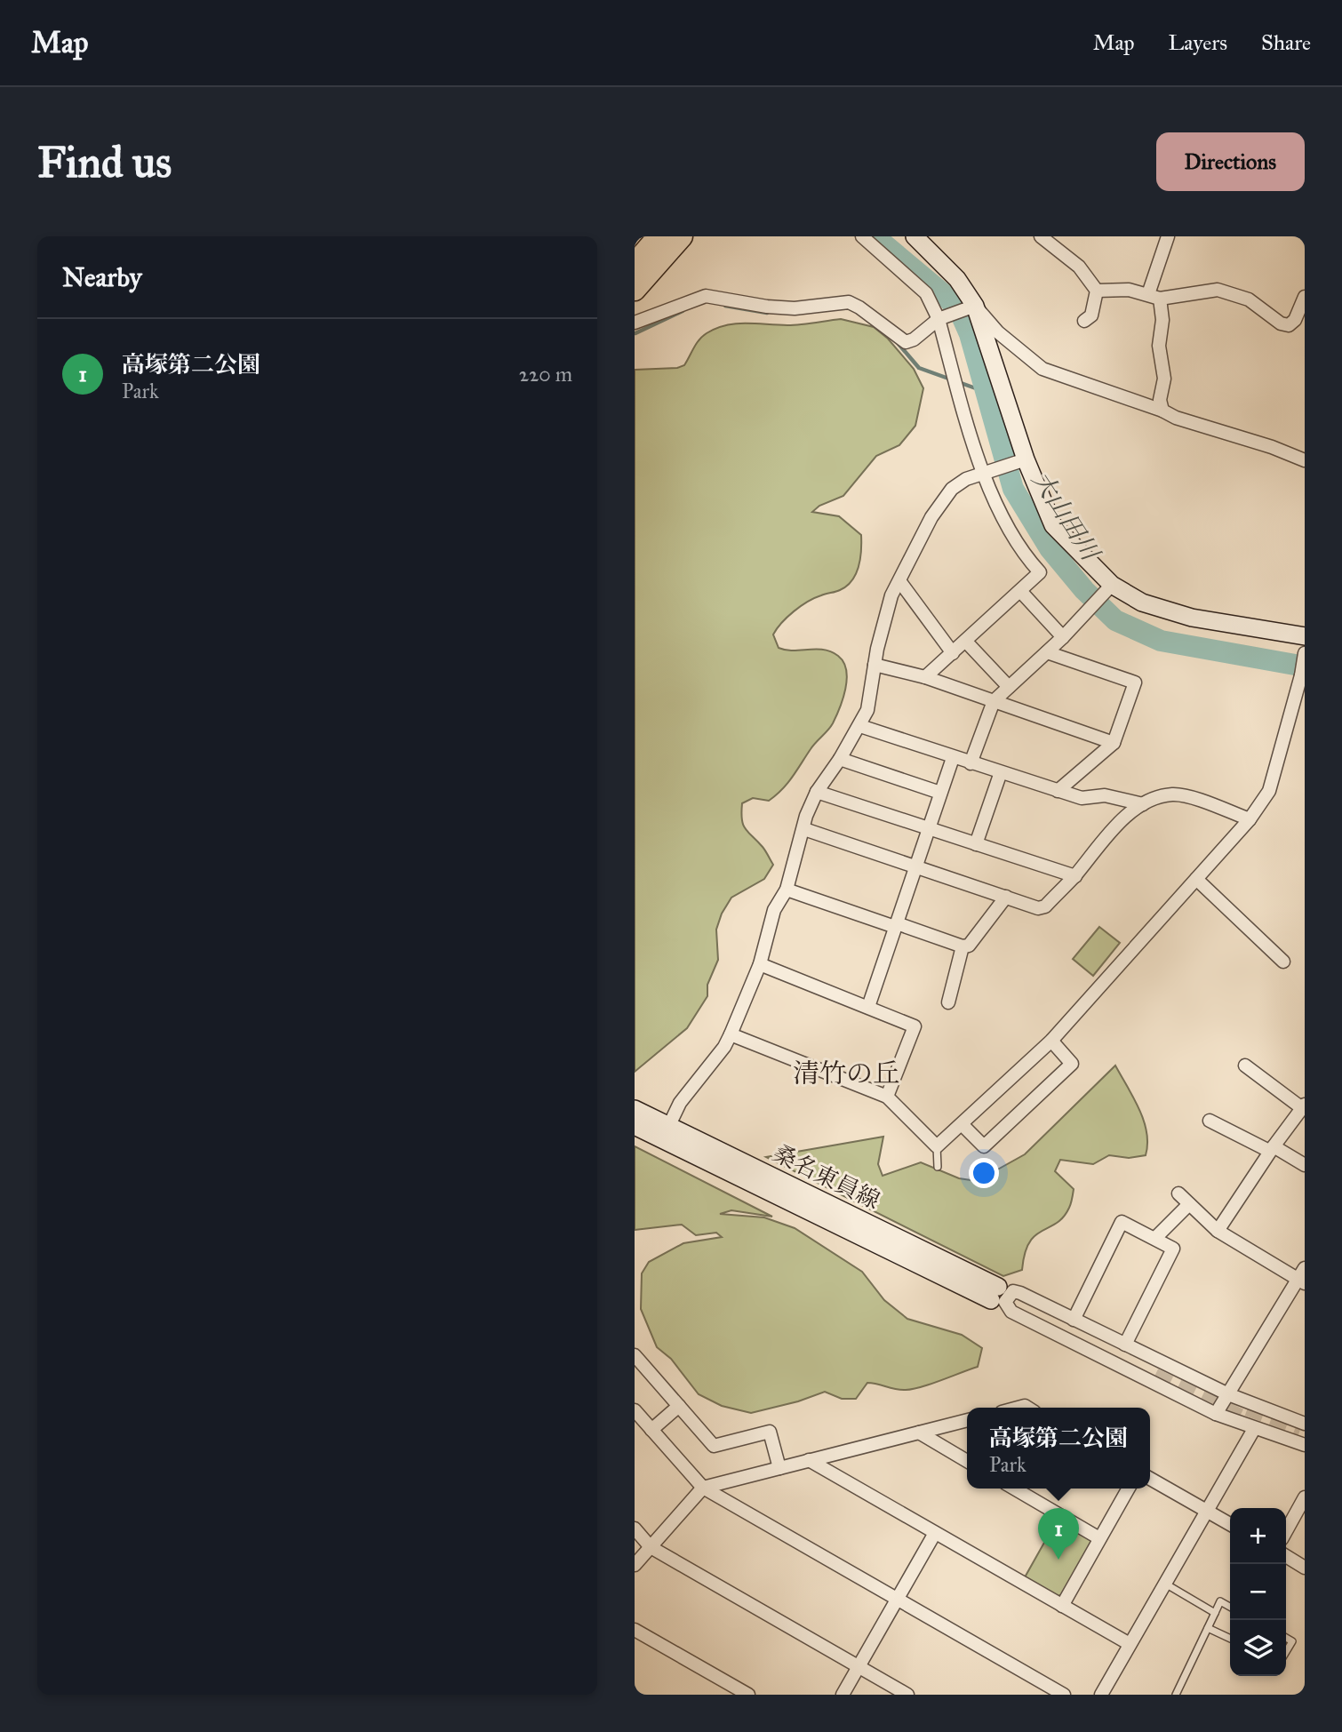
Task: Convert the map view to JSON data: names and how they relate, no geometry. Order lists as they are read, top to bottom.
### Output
{
  "streets": {
    "main road": ["桑名東員線"]
  },
  "districts": ["清竹の丘"],
  "water": ["大山田川"],
  "page": {
    "header": "Map",
    "nav": ["Map", "Layers", "Share"],
    "buttons": "Directions",
    "title": "Find us",
    "heading": "Nearby",
    "list": [
      {
        "mark": "1",
        "name": "高塚第二公園",
        "note": "Park",
        "value": "220 m"
      }
    ],
    "popup": ["高塚第二公園", "Park"],
    "map_buttons": ["+", "−"],
    "pins": "1"
  }
}
